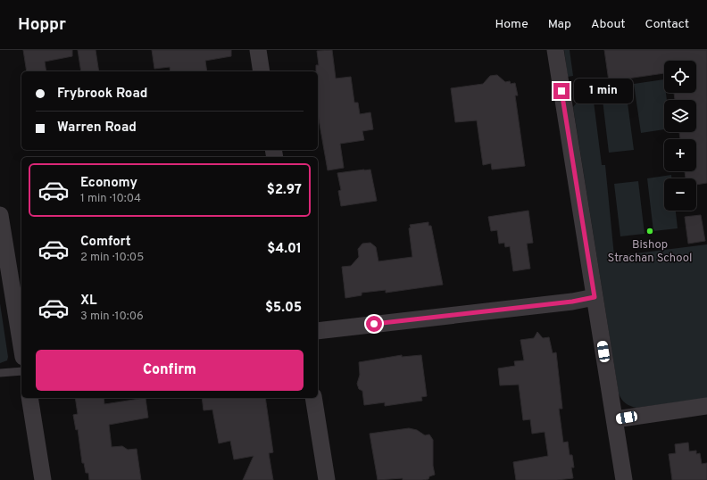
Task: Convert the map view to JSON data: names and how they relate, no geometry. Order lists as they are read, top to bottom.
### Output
{
  "places": ["Bishop Strachan School"],
  "page": {
    "header": "Hoppr",
    "nav": [
      "Home",
      "Map",
      "About",
      "Contact"
    ],
    "map_buttons": ["+", "−"],
    "banner": ["Frybrook Road", "Warren Road"],
    "bubble": "1 min",
    "list": [
      {
        "name": "Economy",
        "note": "1 min · 10:04",
        "value": "$2.97"
      },
      {
        "name": "Comfort",
        "note": "2 min · 10:05",
        "value": "$4.01"
      },
      {
        "name": "XL",
        "note": "3 min · 10:06",
        "value": "$5.05"
      }
    ],
    "buttons": "Confirm"
  }
}
